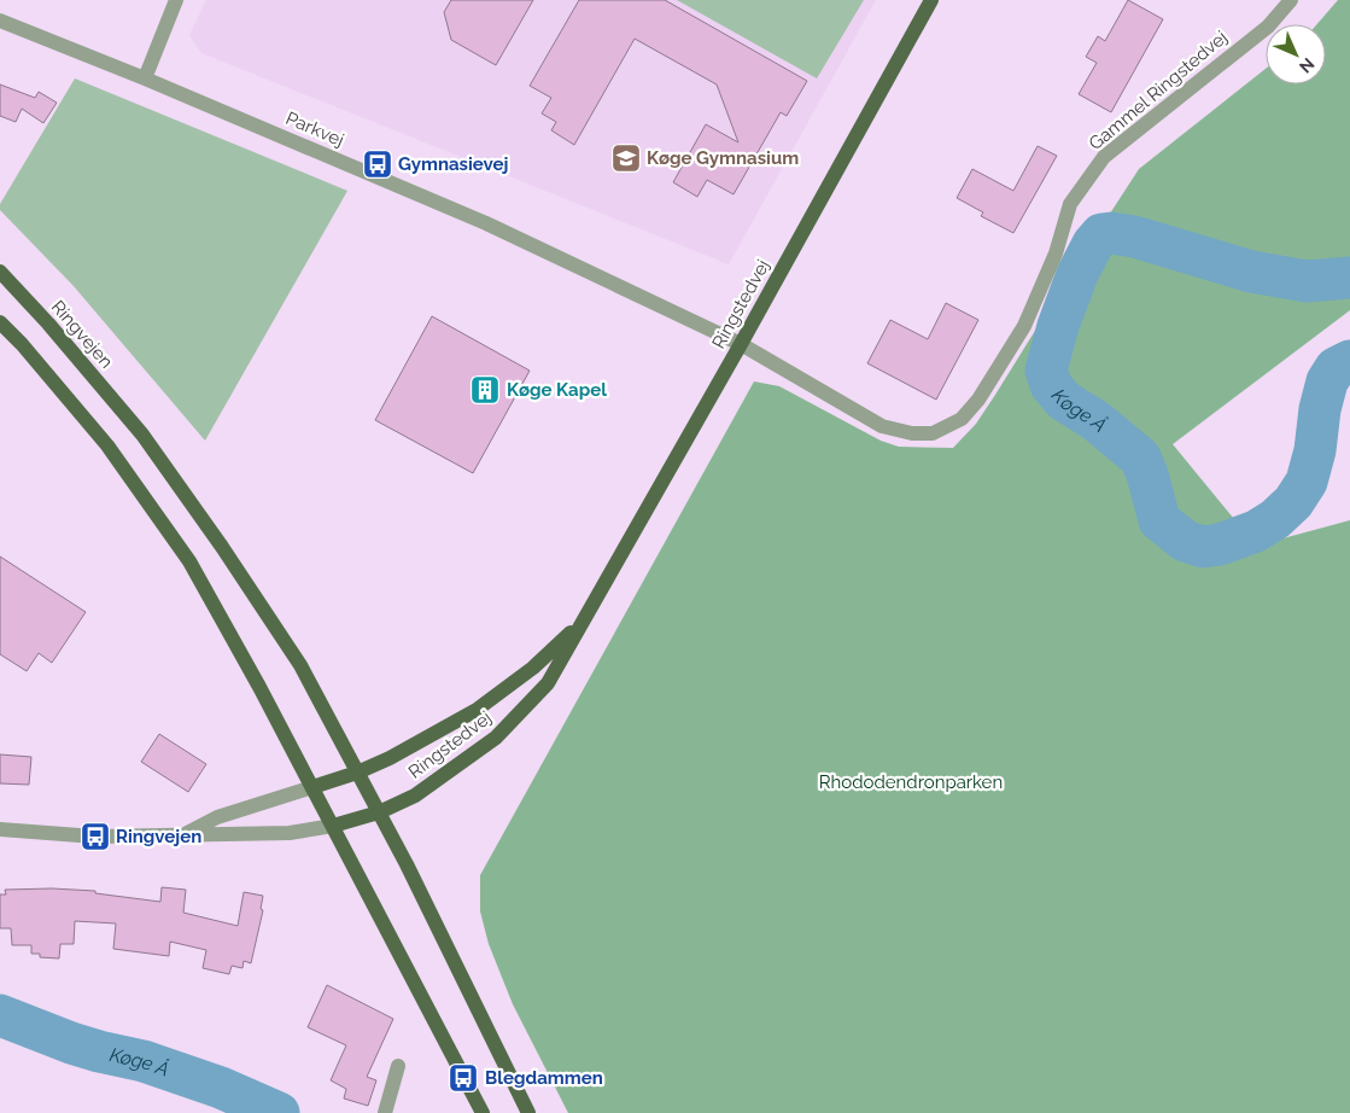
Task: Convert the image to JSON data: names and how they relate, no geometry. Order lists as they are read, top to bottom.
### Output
{
  "streets": {
    "main road": ["Ringstedvej", "Ringvejen"],
    "street": ["Gammel Ringstedvej", "Parkvej"]
  },
  "crossings": [
    ["Gammel Ringstedvej", "Parkvej"],
    ["Gammel Ringstedvej", "Ringstedvej"],
    ["Parkvej", "Ringstedvej"],
    ["Ringstedvej", "Ringvejen"]
  ],
  "water": ["Køge Å"],
  "parks": ["Rhododendronparken"],
  "places": {
    "school or university": ["Køge Gymnasium"],
    "bus stop": ["Gymnasievej", "Ringvejen", "Blegdammen"],
    "building": ["Køge Kapel"]
  },
  "north": "bottom right"
}
